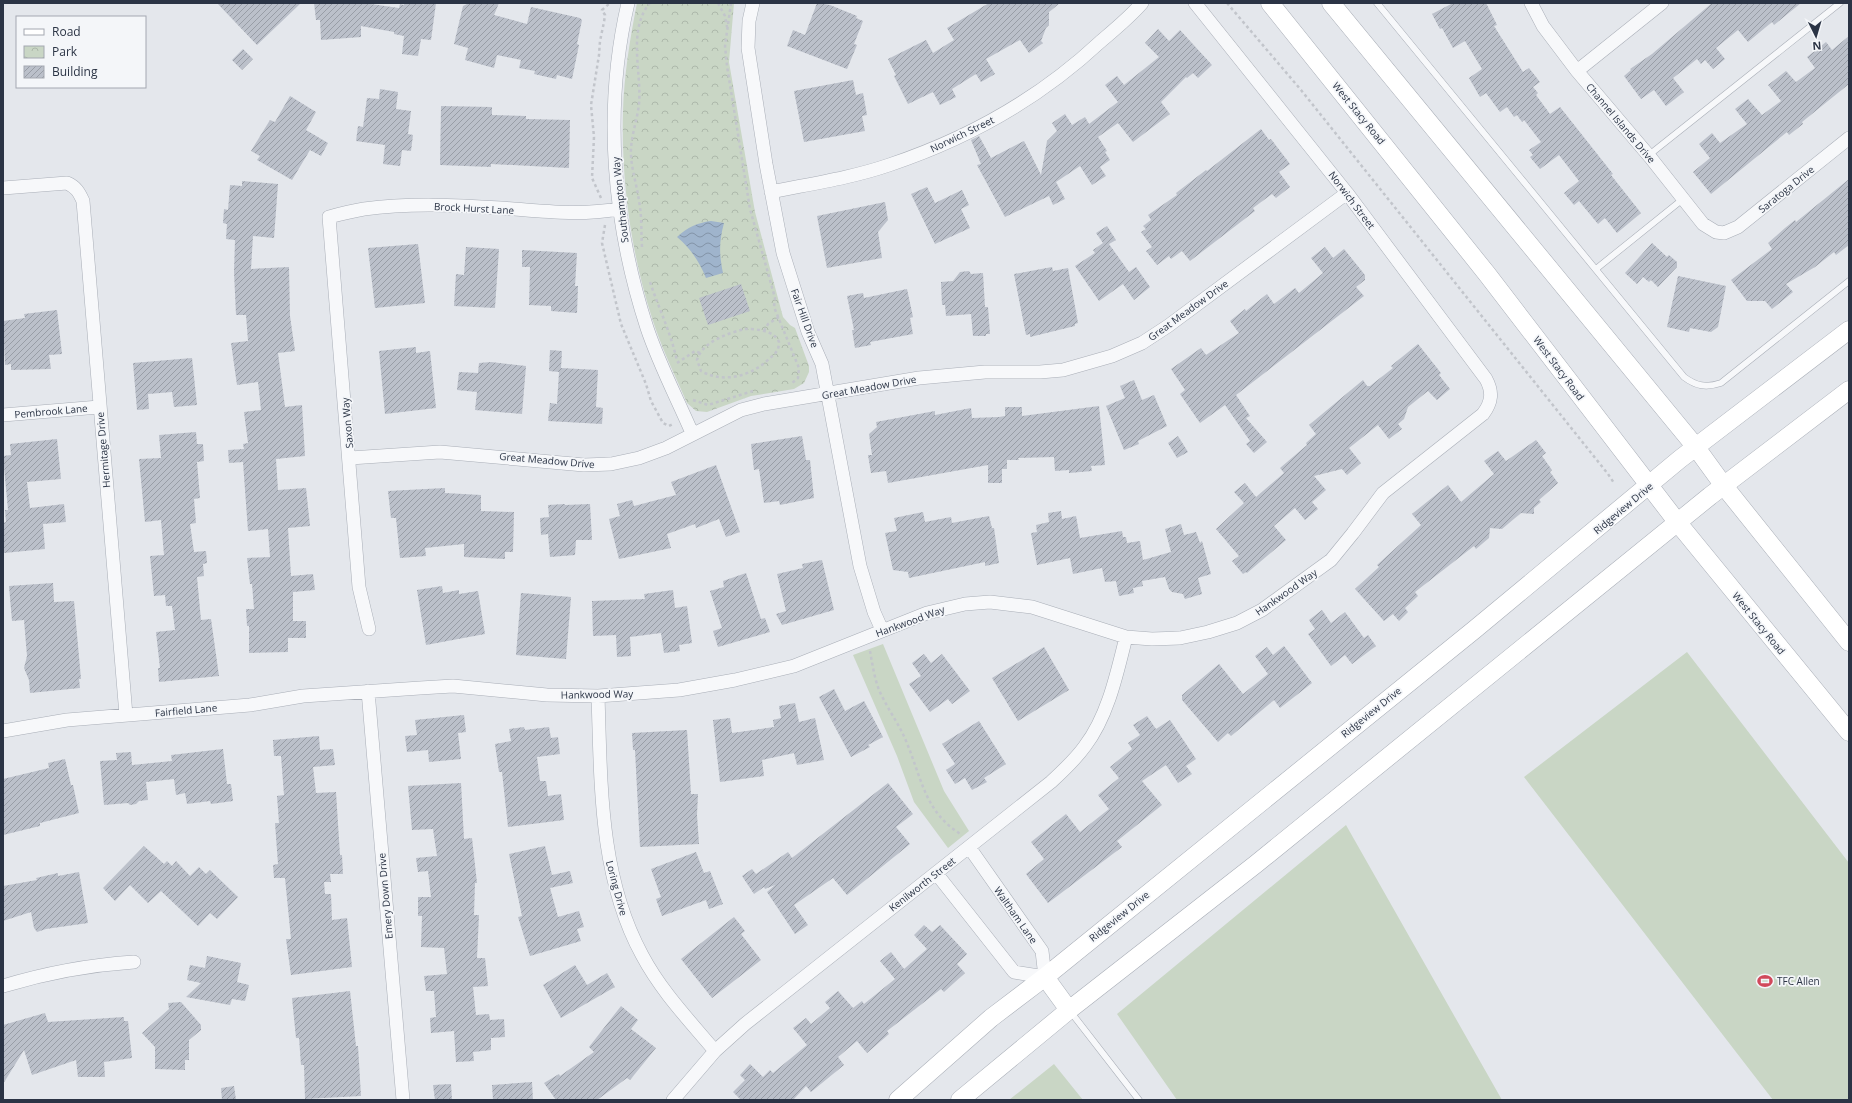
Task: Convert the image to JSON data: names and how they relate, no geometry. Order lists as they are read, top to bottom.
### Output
{
  "streets": {
    "main road": ["West Stacy Road", "Ridgeview Drive"],
    "street": [
      "Channel Islands Drive",
      "Norwich Street",
      "Saratoga Drive",
      "Southampton Way",
      "Brock Hurst Lane",
      "Great Meadow Drive",
      "Fair Hill Drive",
      "Pembrook Lane",
      "Saxon Way",
      "Hermitage Drive",
      "Hankwood Way",
      "Fairfield Lane",
      "Kenilworth Street",
      "Loring Drive",
      "Emery Down Drive",
      "Waltham Lane"
    ]
  },
  "crossings": [
    ["West Stacy Road", "Ridgeview Drive"],
    ["Channel Islands Drive", "Saratoga Drive"],
    ["Norwich Street", "Great Meadow Drive"],
    ["Norwich Street", "Fair Hill Drive"],
    ["Norwich Street", "Hankwood Way"],
    ["Southampton Way", "Brock Hurst Lane"],
    ["Southampton Way", "Great Meadow Drive"],
    ["Brock Hurst Lane", "Saxon Way"],
    ["Great Meadow Drive", "Fair Hill Drive"],
    ["Great Meadow Drive", "Saxon Way"],
    ["Fair Hill Drive", "Hankwood Way"],
    ["Pembrook Lane", "Hermitage Drive"],
    ["Hermitage Drive", "Fairfield Lane"],
    ["Ridgeview Drive", "Waltham Lane"],
    ["Hankwood Way", "Fairfield Lane"],
    ["Hankwood Way", "Kenilworth Street"],
    ["Hankwood Way", "Loring Drive"],
    ["Hankwood Way", "Emery Down Drive"],
    ["Fairfield Lane", "Emery Down Drive"],
    ["Kenilworth Street", "Loring Drive"],
    ["Kenilworth Street", "Waltham Lane"]
  ],
  "places": {
    "sports": ["TFC Allen"]
  },
  "legend": ["Road", "Park", "Building"],
  "north": "bottom"
}
